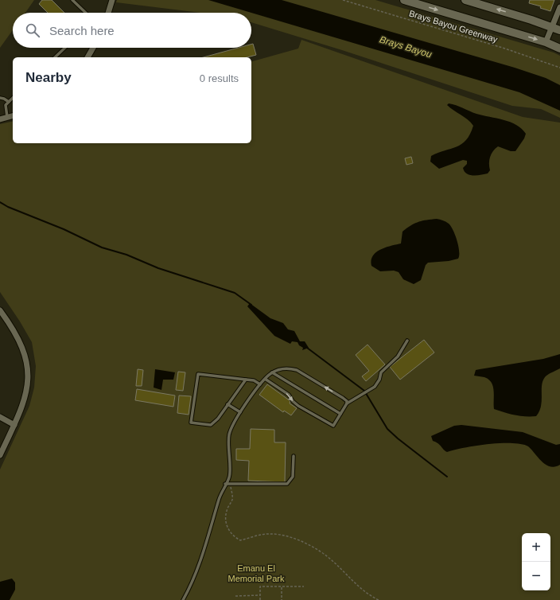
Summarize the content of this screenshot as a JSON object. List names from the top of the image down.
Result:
{
  "streets": {
    "path": ["Brays Bayou Greenway"]
  },
  "water": ["Brays Bayou"],
  "parks": ["Emanu El Memorial Park"],
  "page": {
    "search": "Search here",
    "heading": ["Nearby", "0 results"],
    "map_buttons": ["+", "−"]
  }
}
